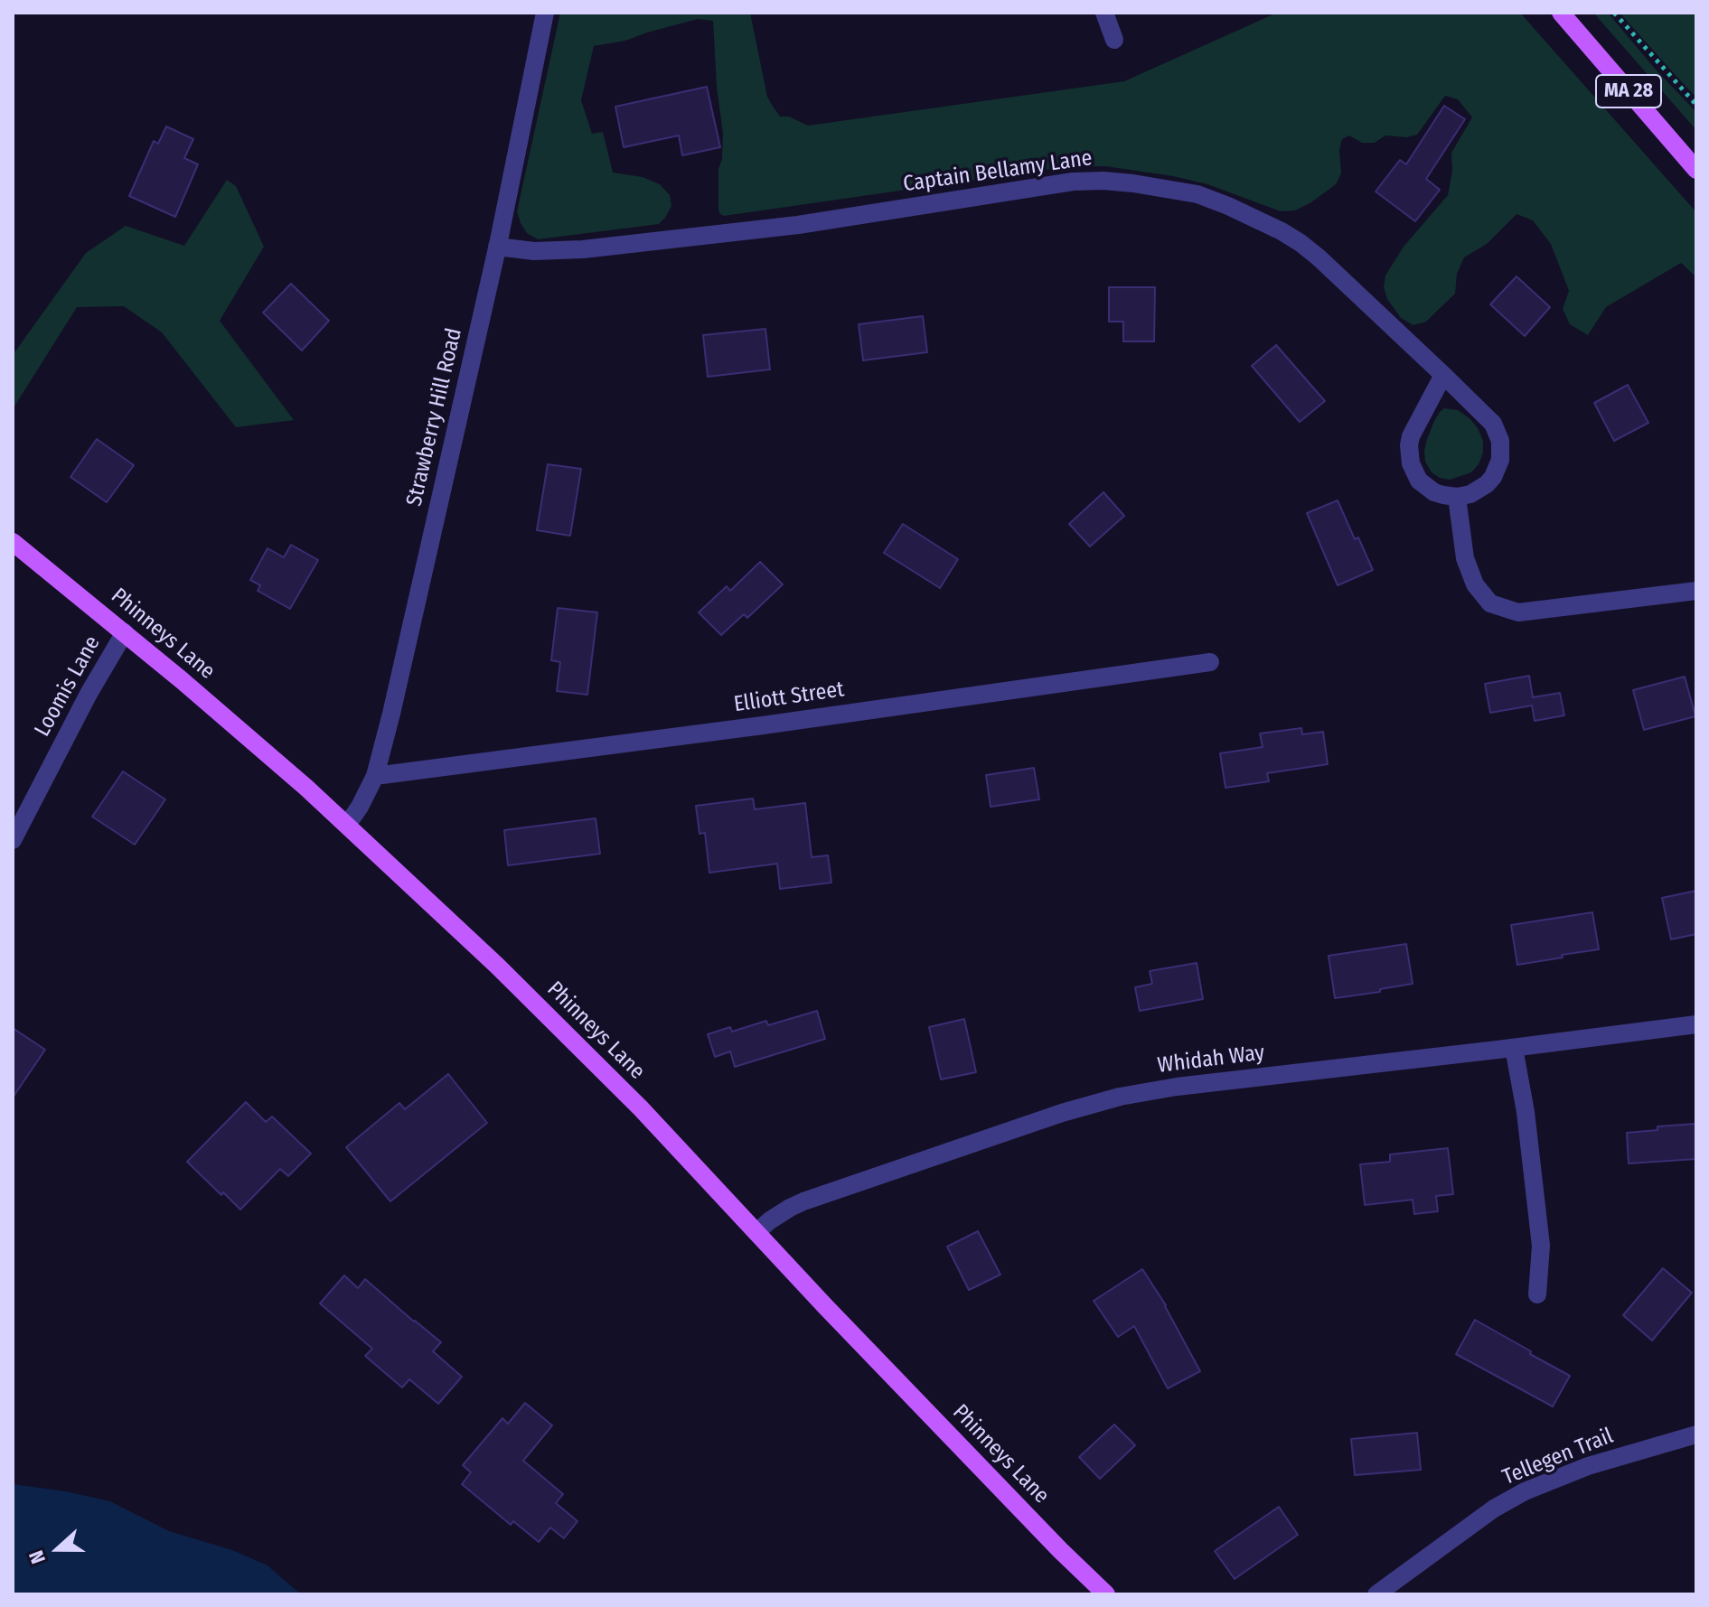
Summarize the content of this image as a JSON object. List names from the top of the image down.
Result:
{
  "streets": {
    "main road": ["MA 28", "Phinneys Lane"],
    "street": [
      "Captain Bellamy Lane",
      "Strawberry Hill Road",
      "Loomis Lane",
      "Elliott Street",
      "Whidah Way",
      "Tellegen Trail"
    ]
  },
  "crossings": [
    ["Captain Bellamy Lane", "Strawberry Hill Road"],
    ["Strawberry Hill Road", "Phinneys Lane"],
    ["Strawberry Hill Road", "Elliott Street"],
    ["Phinneys Lane", "Loomis Lane"],
    ["Phinneys Lane", "Whidah Way"]
  ],
  "north": "left"
}
